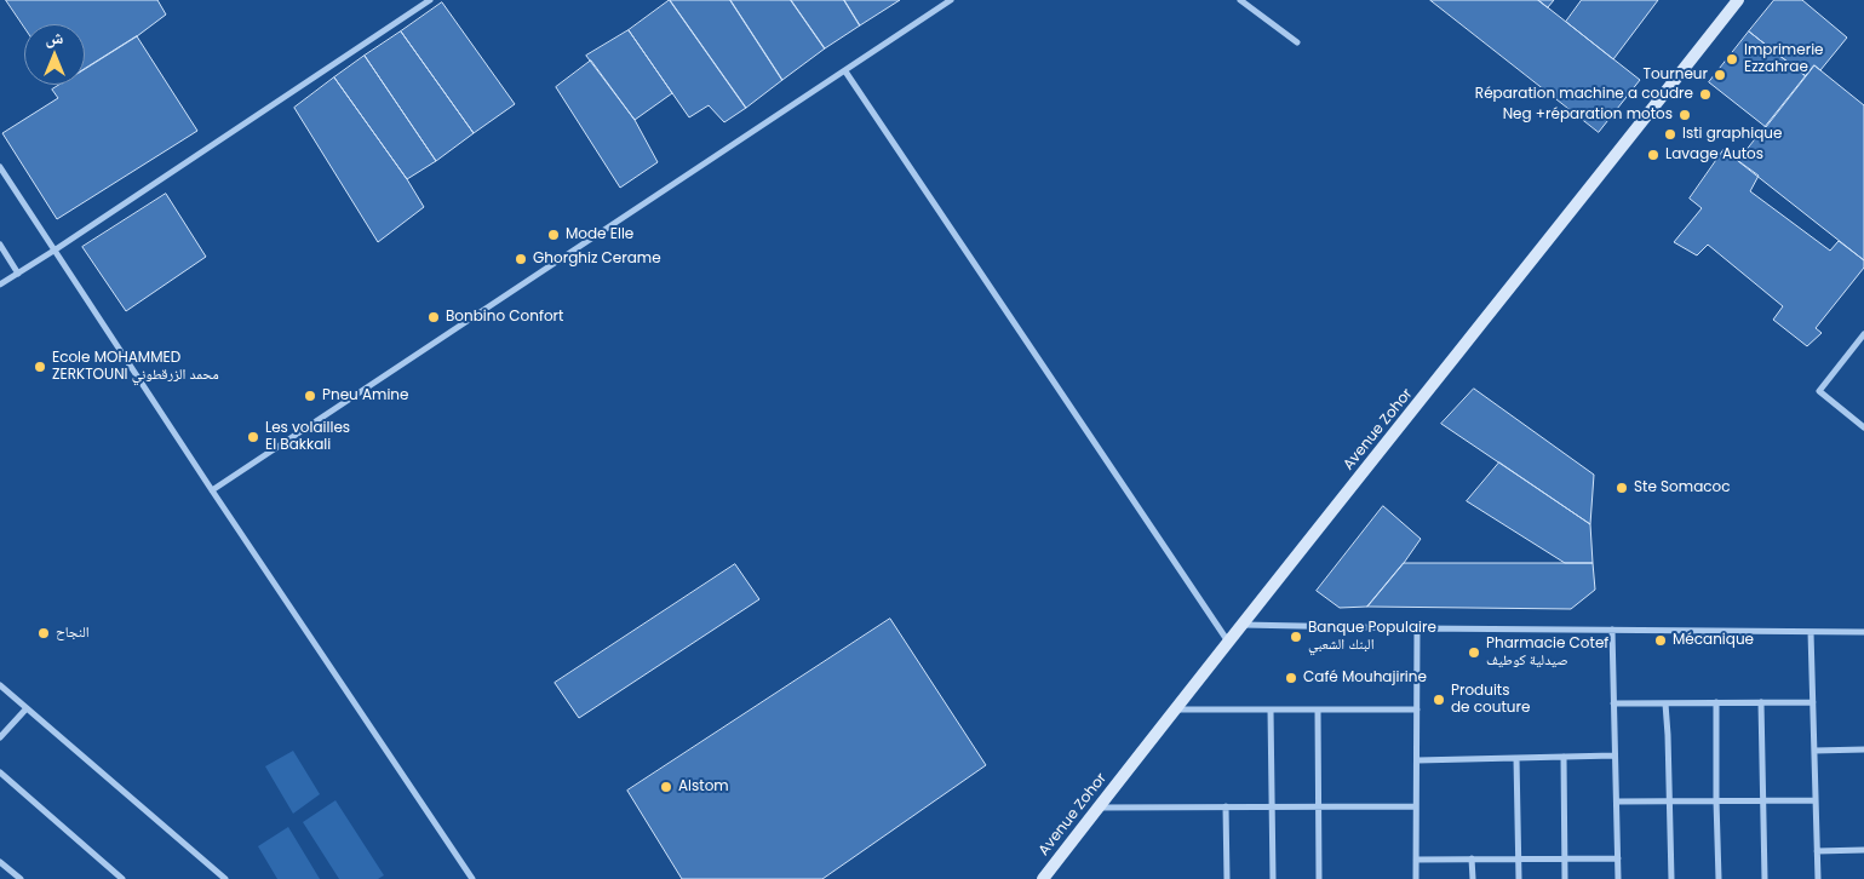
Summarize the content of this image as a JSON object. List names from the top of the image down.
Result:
{
  "streets": {
    "main road": ["Avenue Zohor"]
  },
  "places": [
    "Imprimerie Ezzahrae",
    "Tourneur",
    "Réparation machine a coudre",
    "Neg +réparation motos",
    "Isti graphique",
    "Lavage Autos",
    "Mode Elle",
    "Ghorghiz Cerame",
    "Bonbino Confort",
    "Ecole MOHAMMED ZERKTOUNI محمد الزرقطوني",
    "Pneu Amine",
    "Les volailles El Bakkali",
    "Ste Somacoc",
    "النجاح",
    "Banque Populaire البنك الشعبي",
    "Mécanique",
    "Pharmacie Cotef صيدلية كوطيف",
    "Café Mouhajirine",
    "Produits de couture",
    "Alstom"
  ],
  "north": "top"
}
